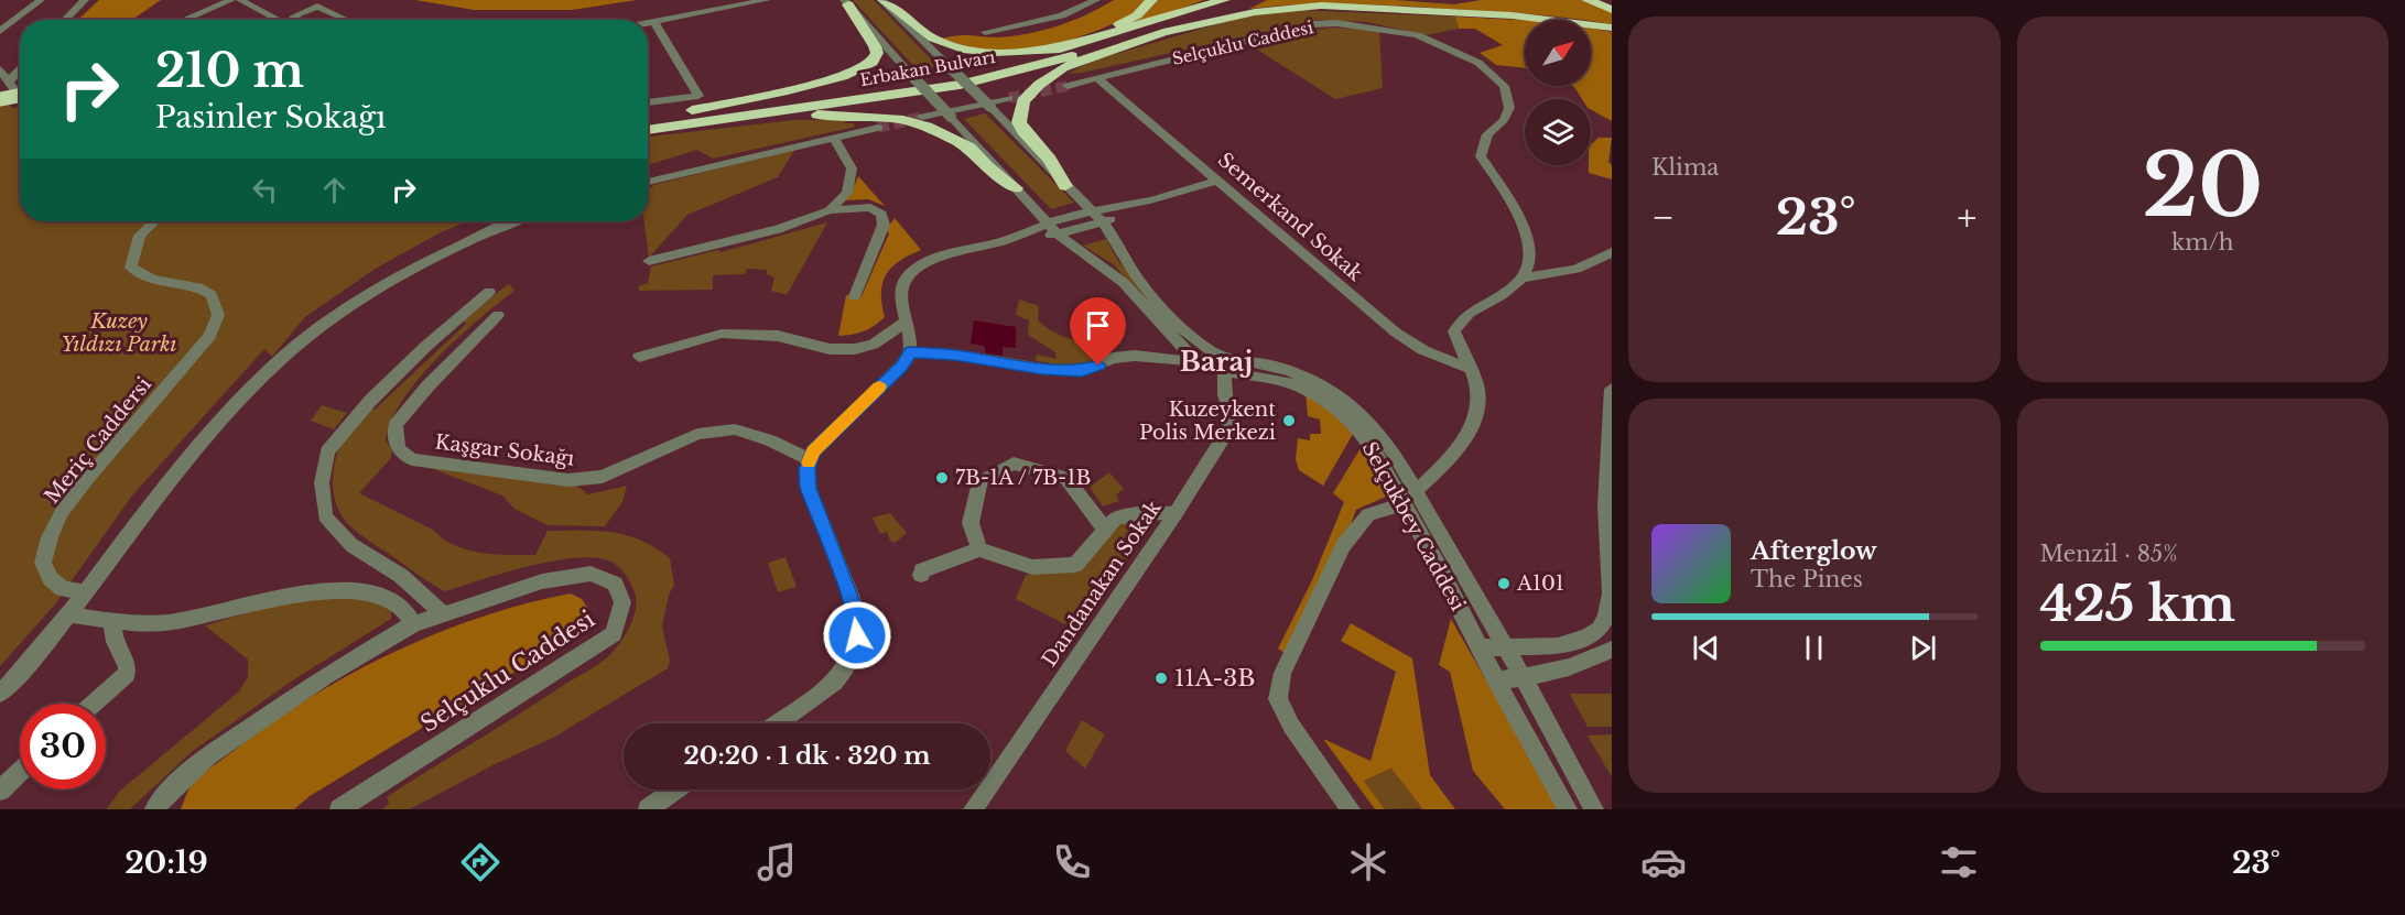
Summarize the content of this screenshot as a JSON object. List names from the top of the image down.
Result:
{
  "streets": {
    "highway": ["Erbakan Bulvarı"],
    "street": [
      "Selçuklu Caddesi",
      "Semerkand Sokak",
      "Meriç Caddersi",
      "Kaşgar Sokağı",
      "Selçukbey Caddesi",
      "Dandanakan Sokak"
    ]
  },
  "crossings": [
    ["Selçuklu Caddesi", "Semerkand Sokak"],
    ["Selçukbey Caddesi", "Dandanakan Sokak"]
  ],
  "districts": ["Baraj"],
  "parks": ["Kuzey Yıldızı Parkı"],
  "places": [
    "Kuzeykent Polis Merkezi",
    "7B-1A / 7B-1B",
    "A101",
    "11A-3B"
  ],
  "north": "top right",
  "page": {
    "tile": [
      "Klima",
      ["20", "km/h"],
      ["Menzil · 85%", "425 km"]
    ],
    "turn": ["210 m", "Pasinler Sokağı"],
    "heat": ["−", "23°", "+"],
    "song": ["Afterglow", "The Pines"],
    "limit": "30",
    "trip": "20:20 · 1 dk · 320 m",
    "tabs": ["20:19", "23°"]
  }
}
